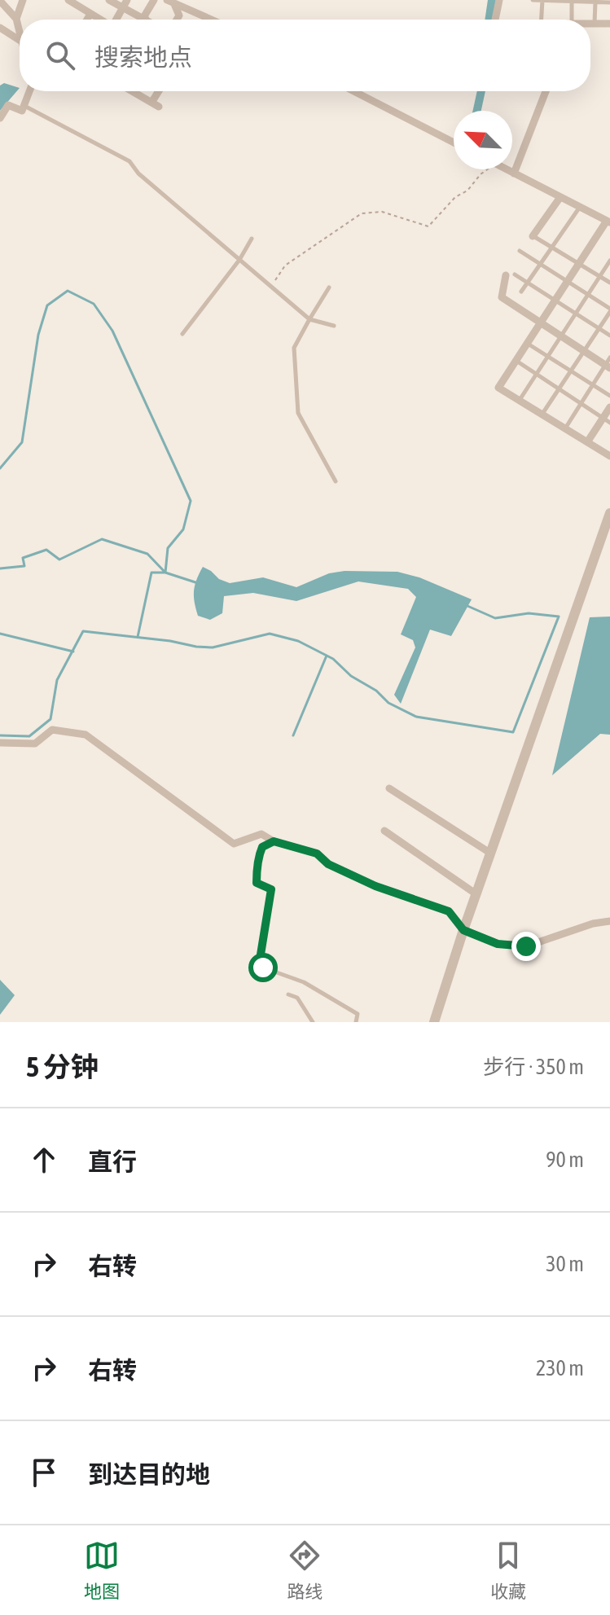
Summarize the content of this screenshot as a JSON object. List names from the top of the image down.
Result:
{
  "north": "top left",
  "page": {
    "search": "搜索地点",
    "heading": ["5 分钟", "步行 · 350 m"],
    "list": [
      ["直行", "90 m"],
      ["右转", "30 m"],
      ["右转", "230 m"],
      "到达目的地"
    ],
    "nav": ["地图", "路线", "收藏"]
  }
}
